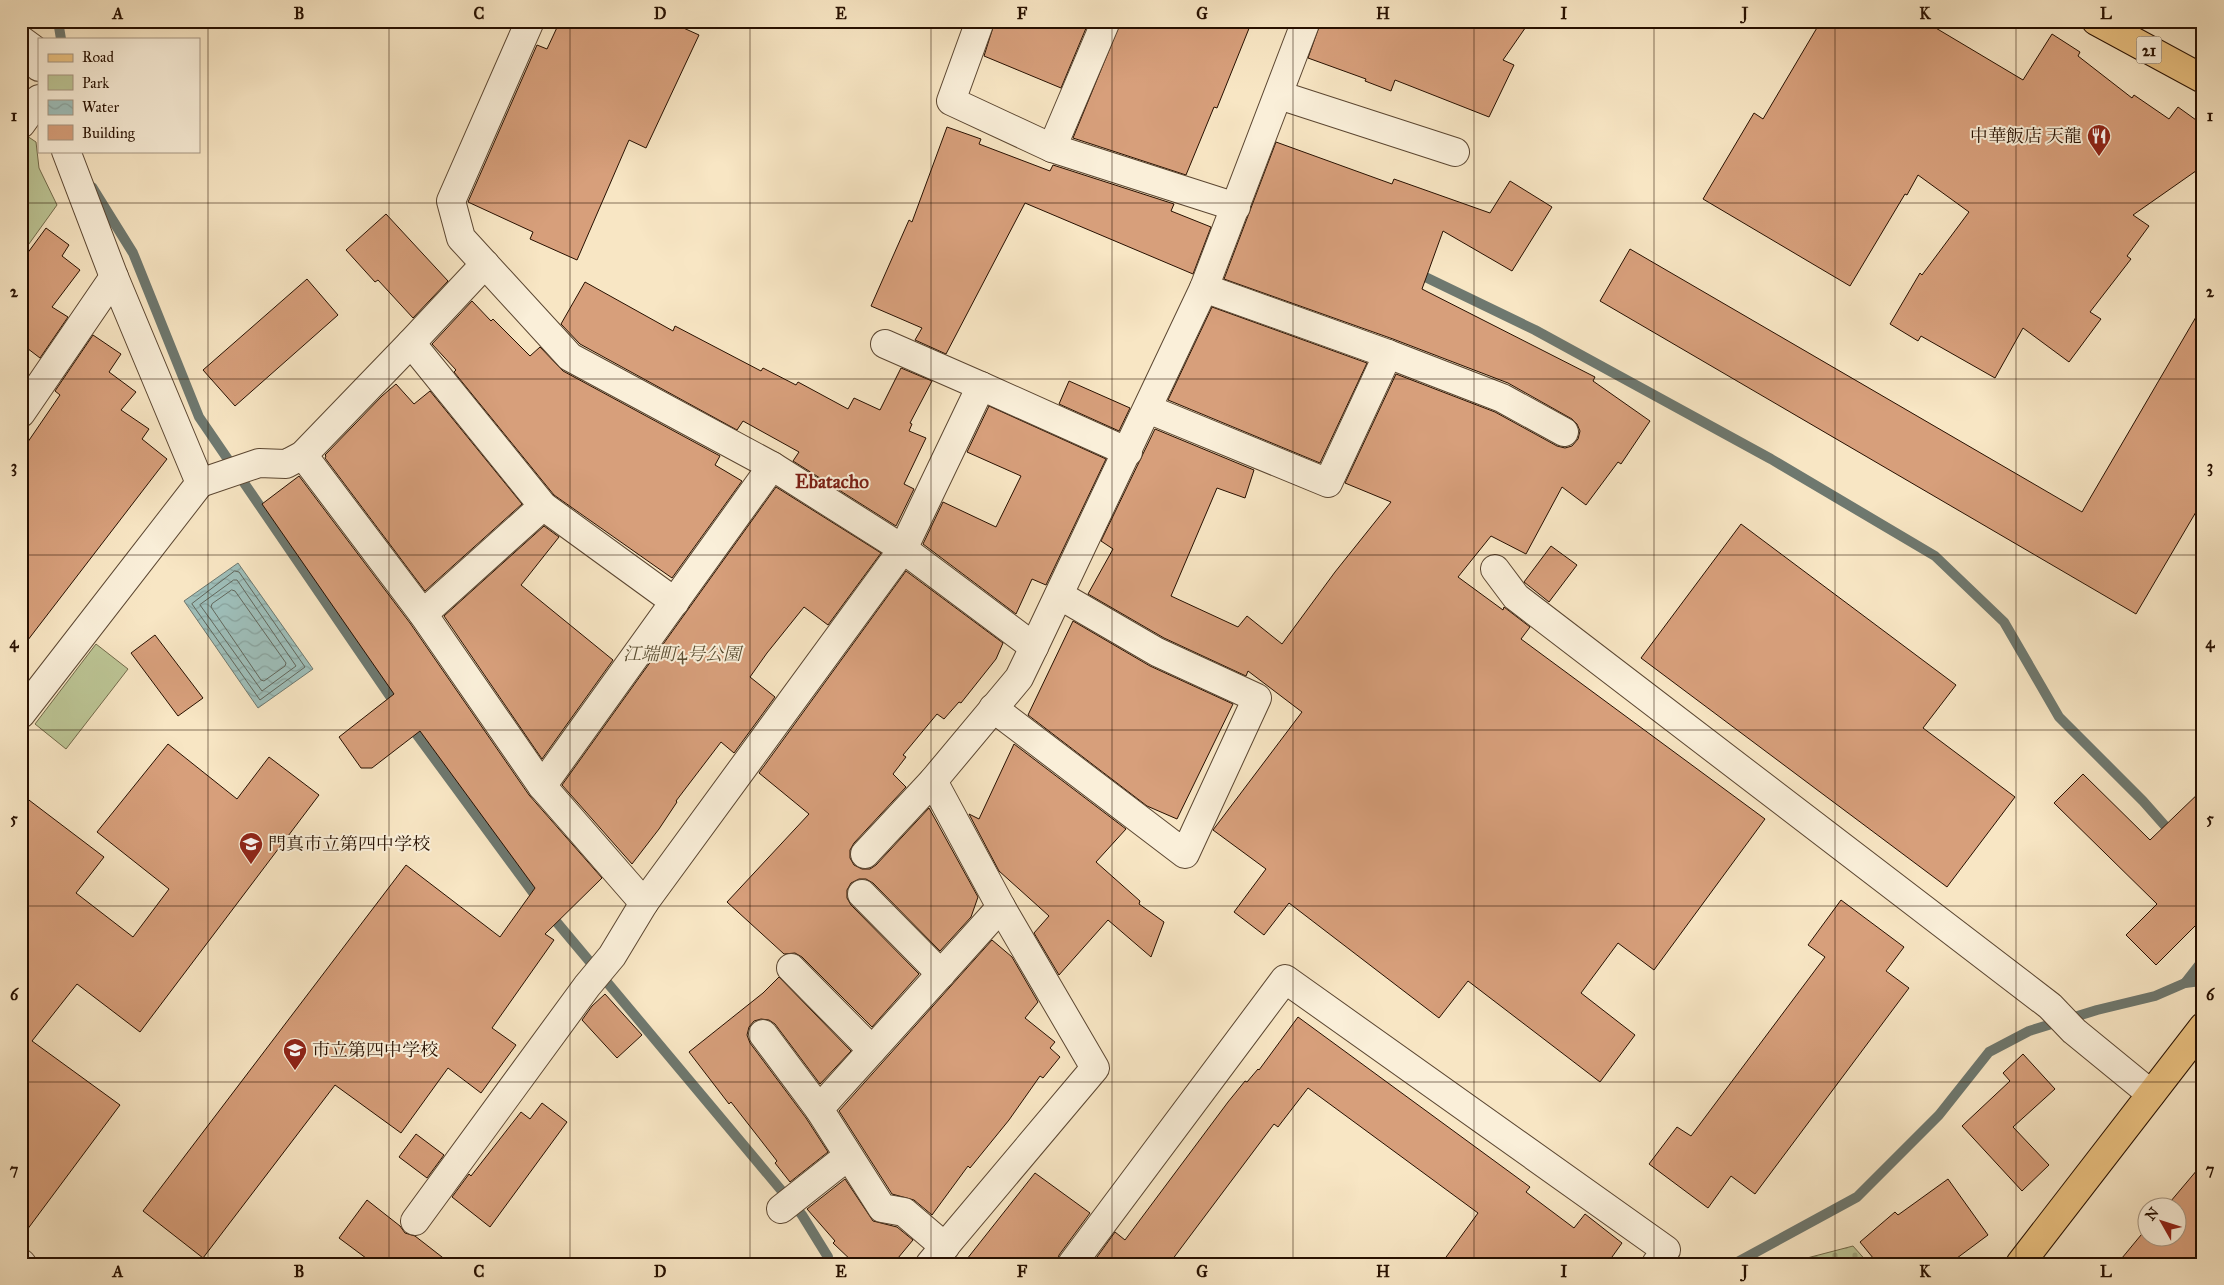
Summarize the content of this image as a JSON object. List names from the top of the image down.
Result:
{
  "streets": {
    "main road": ["21"]
  },
  "districts": ["Ebatacho"],
  "parks": ["江端町4号公園"],
  "places": {
    "restaurant": ["中華飯店 天龍"],
    "school or university": ["門真市立第四中学校", "市立第四中学校"]
  },
  "legend": [
    "Road",
    "Park",
    "Water",
    "Building"
  ],
  "north": "top left",
  "grid": {
    "columns": [
      "A",
      "B",
      "C",
      "D",
      "E",
      "F",
      "G",
      "H",
      "I",
      "J",
      "K",
      "L"
    ],
    "rows": [
      "1",
      "2",
      "3",
      "4",
      "5",
      "6",
      "7"
    ]
  }
}
